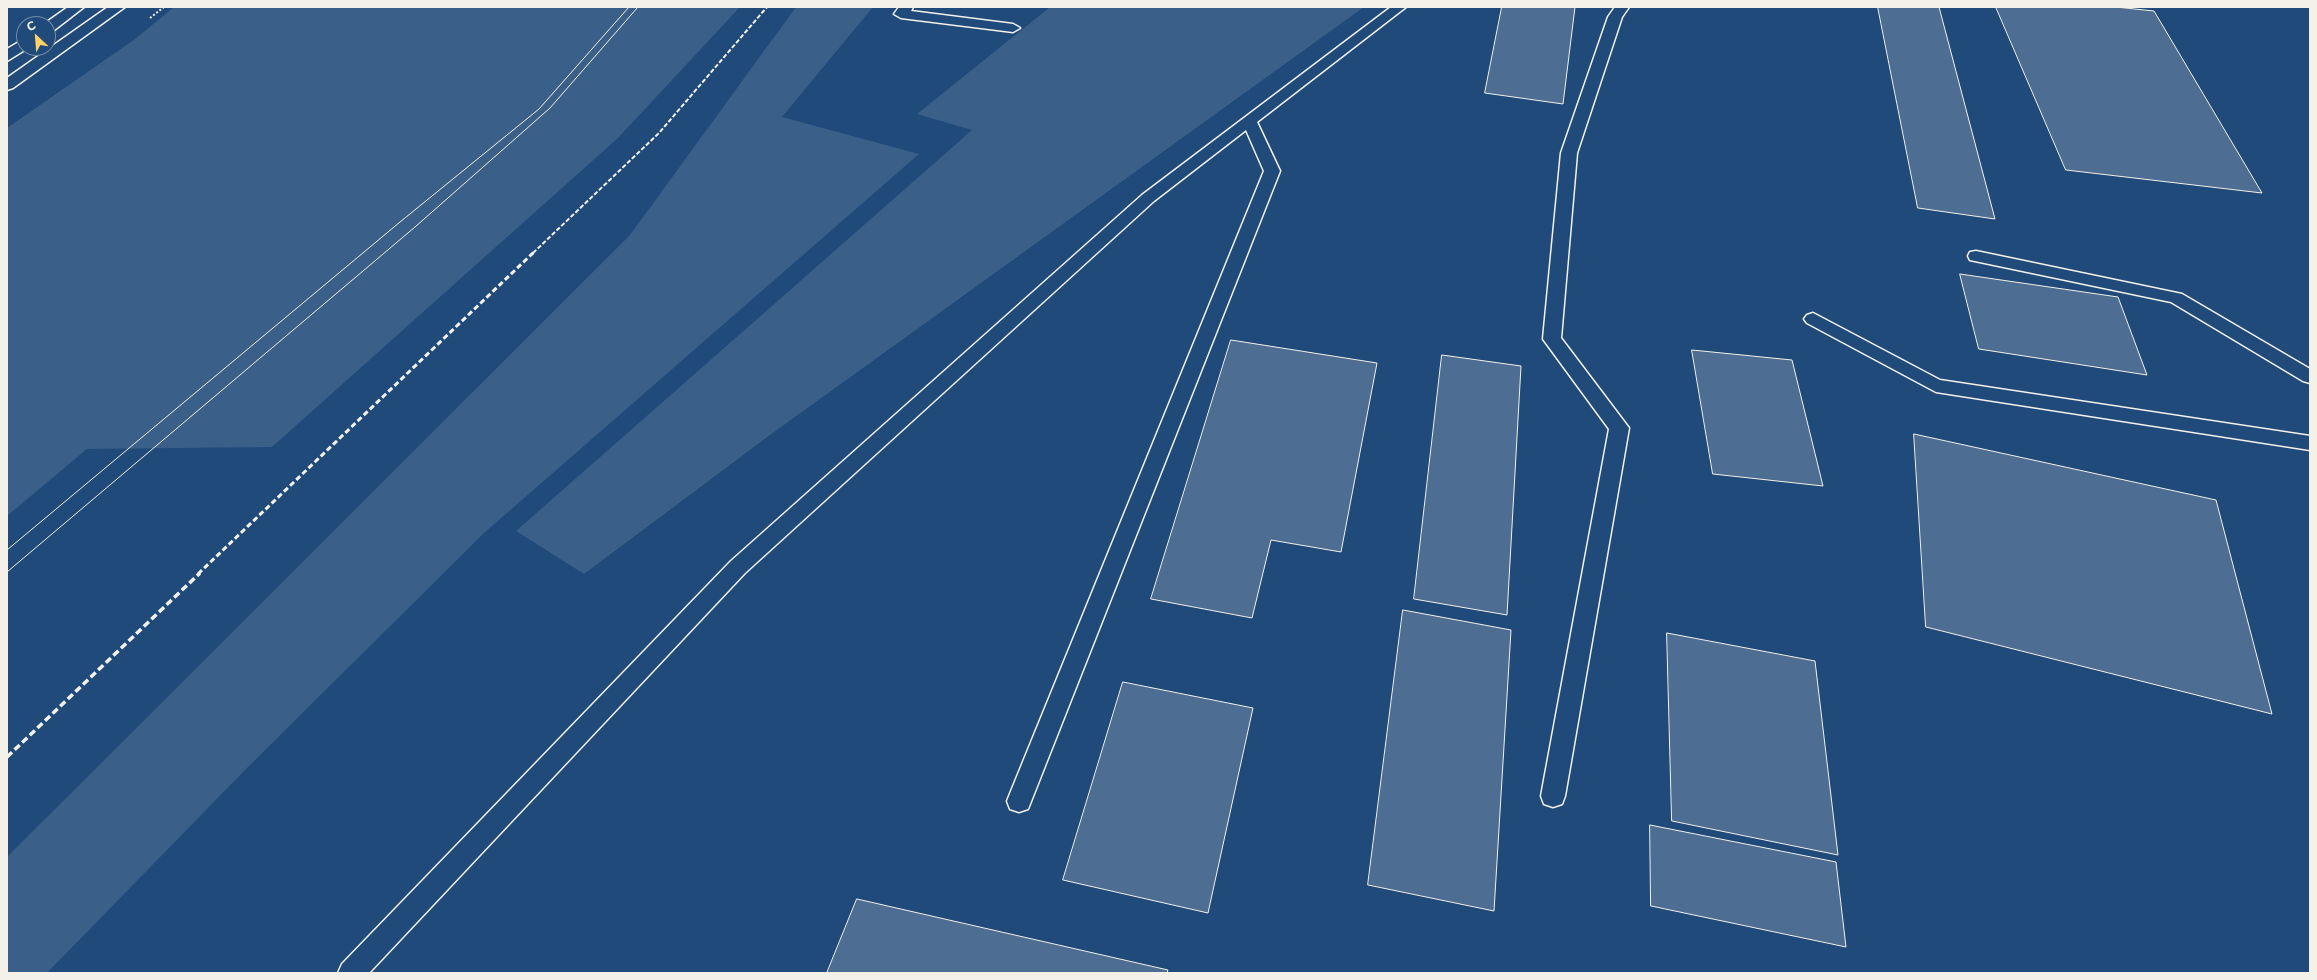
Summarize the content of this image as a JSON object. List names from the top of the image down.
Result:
{
  "north": "top left"
}
